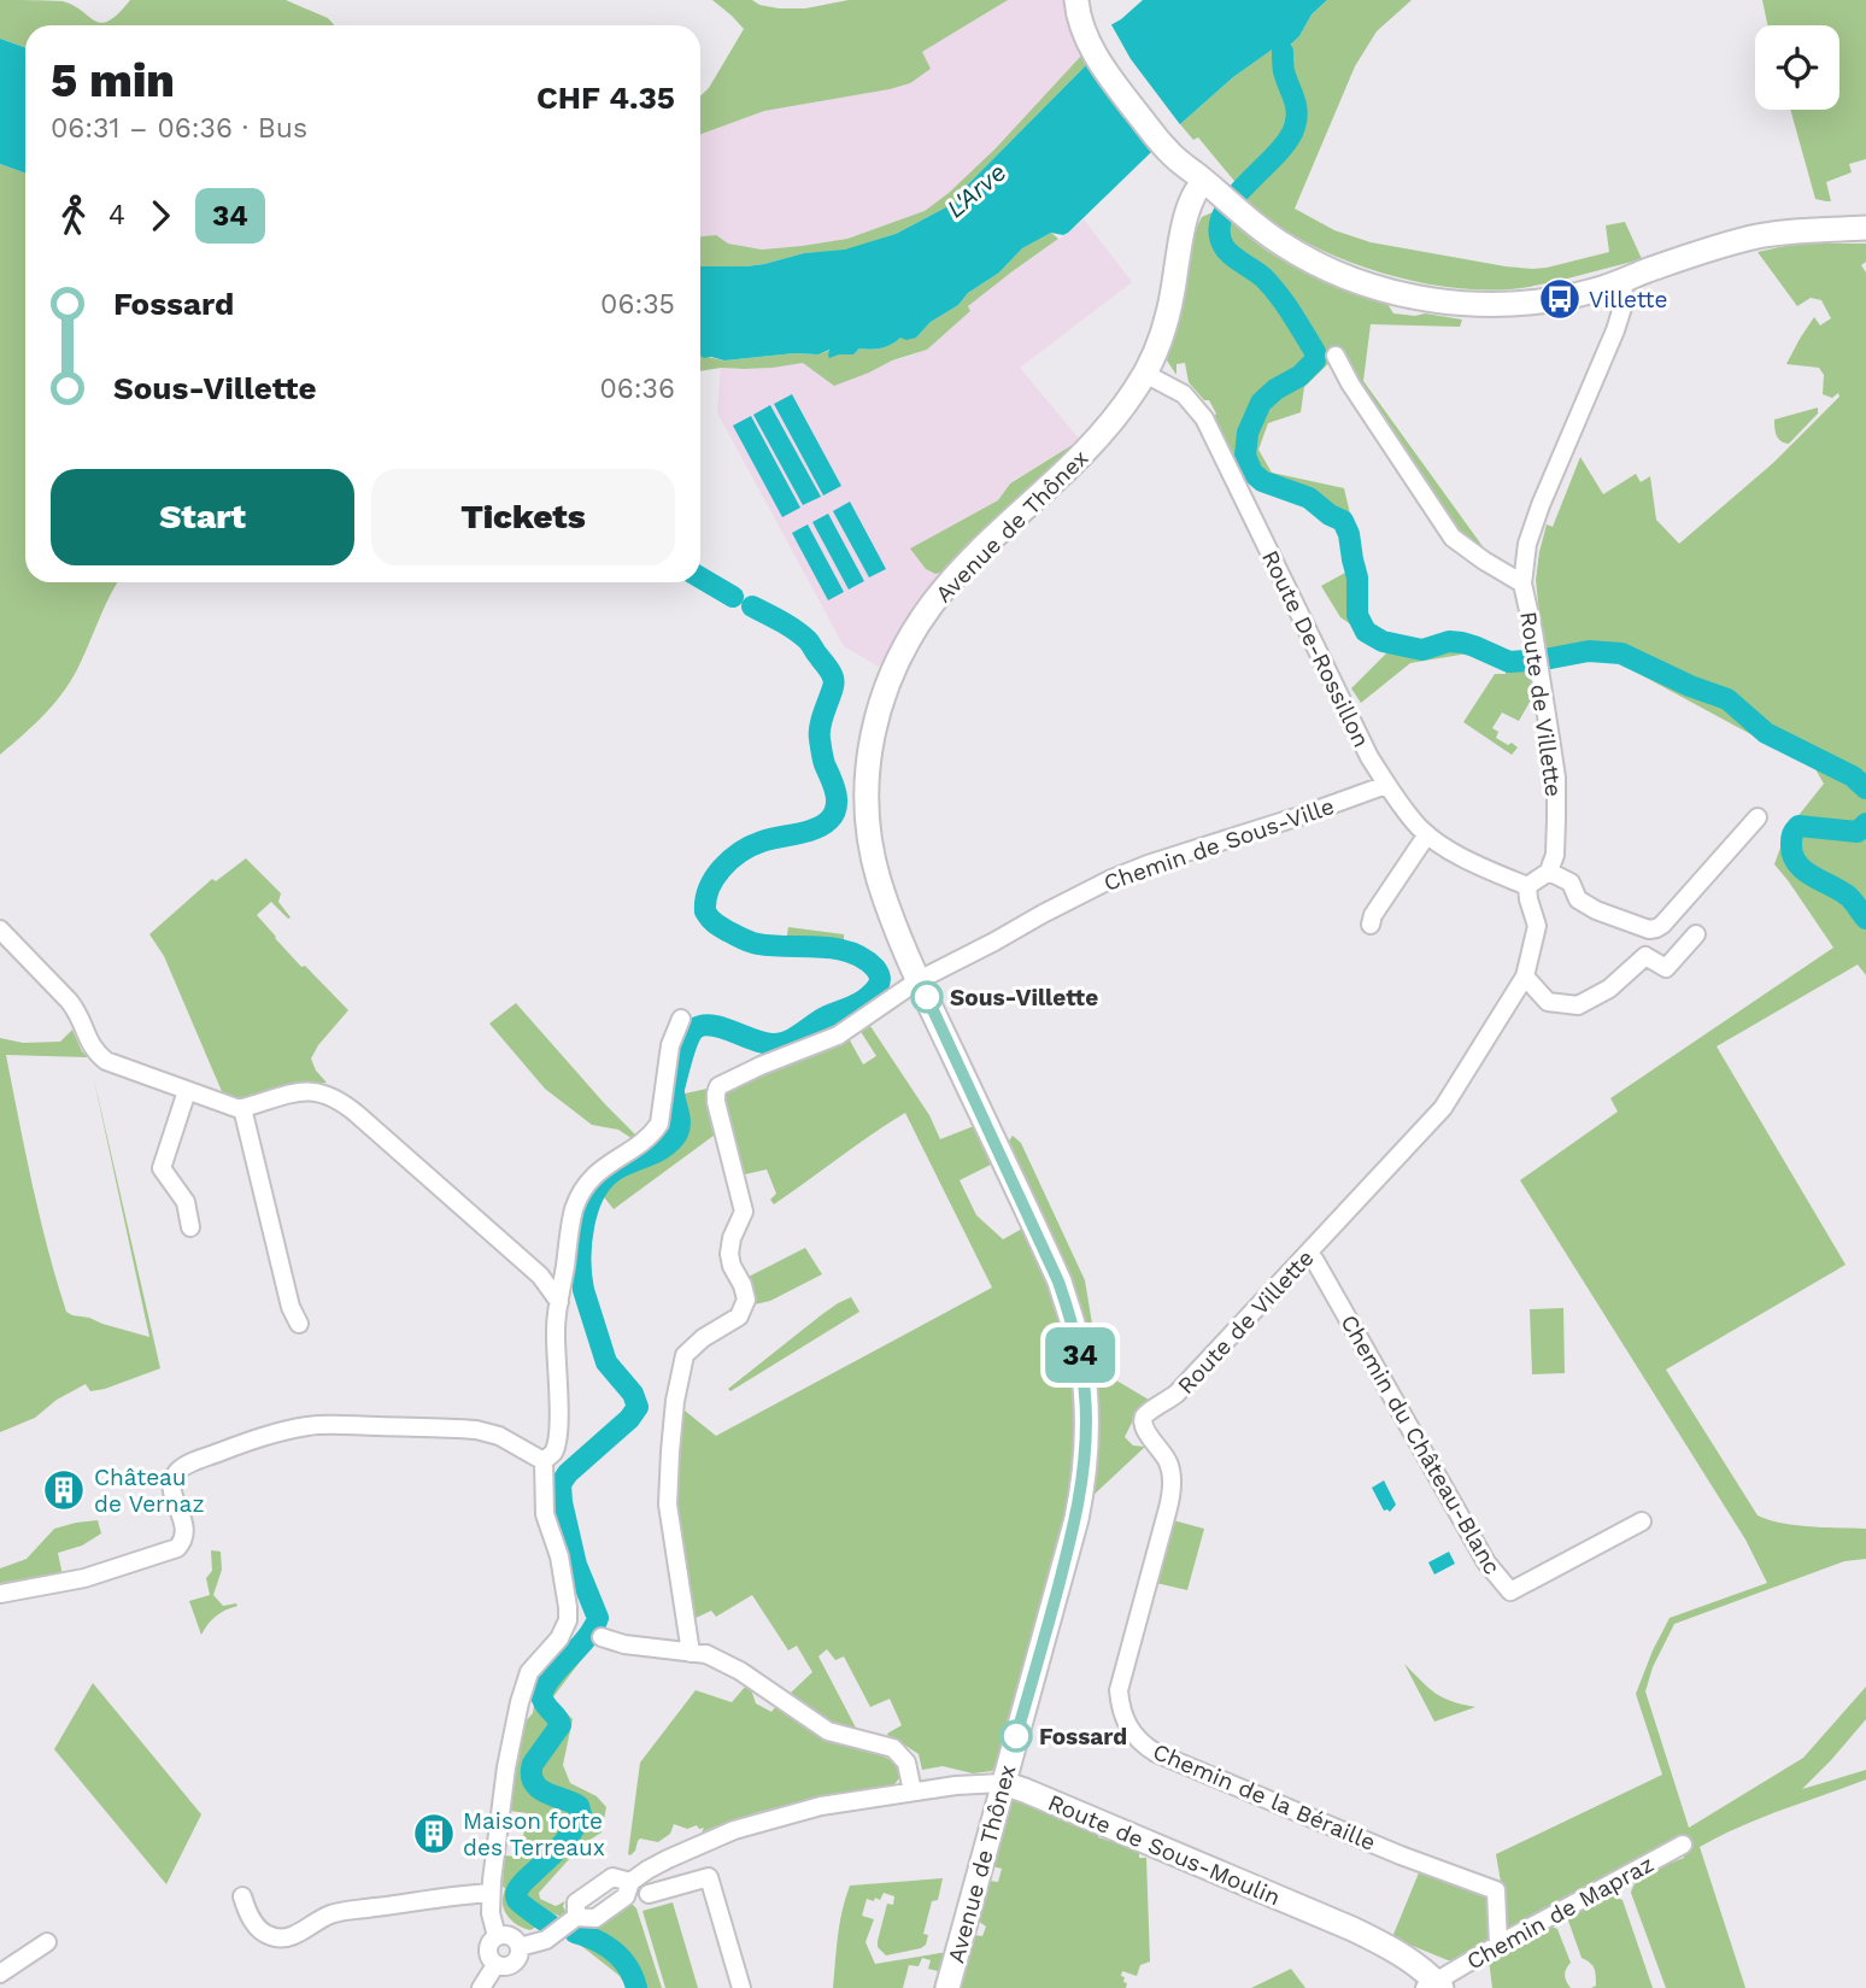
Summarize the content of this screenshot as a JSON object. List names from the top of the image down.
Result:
{
  "streets": {
    "main road": ["Avenue de Thônex", "Route de Sous-Moulin"],
    "street": [
      "Route De-Rossillon",
      "Route de Villette",
      "Chemin de Sous-Ville",
      "Chemin du Château-Blanc",
      "Chemin de la Béraille",
      "Chemin de Mapraz"
    ]
  },
  "crossings": [
    ["Avenue de Thônex", "Route De-Rossillon"],
    ["Avenue de Thônex", "Chemin de Sous-Ville"],
    ["Avenue de Thônex", "Route de Sous-Moulin"],
    ["Route De-Rossillon", "Route de Villette"],
    ["Route De-Rossillon", "Chemin de Sous-Ville"],
    ["Route de Villette", "Chemin du Château-Blanc"],
    ["Route de Villette", "Chemin de la Béraille"],
    ["Chemin de la Béraille", "Chemin de Mapraz"],
    ["Route de Sous-Moulin", "Chemin de Mapraz"]
  ],
  "water": ["L'Arve"],
  "places": {
    "bus stop": ["Villette"],
    "other": ["Sous-Villette", "Fossard"],
    "building": ["Château de Vernaz", "Maison forte des Terreaux"]
  },
  "lines": ["bus line 34"],
  "page": {
    "on_map": "34",
    "heading": ["5 min", "06:31 – 06:36 · Bus", "CHF 4.35"],
    "legs": ["4", "34"],
    "list": [
      {
        "name": "Fossard",
        "value": "06:35"
      },
      {
        "name": "Sous-Villette",
        "value": "06:36"
      }
    ],
    "buttons": ["Start", "Tickets"]
  }
}
